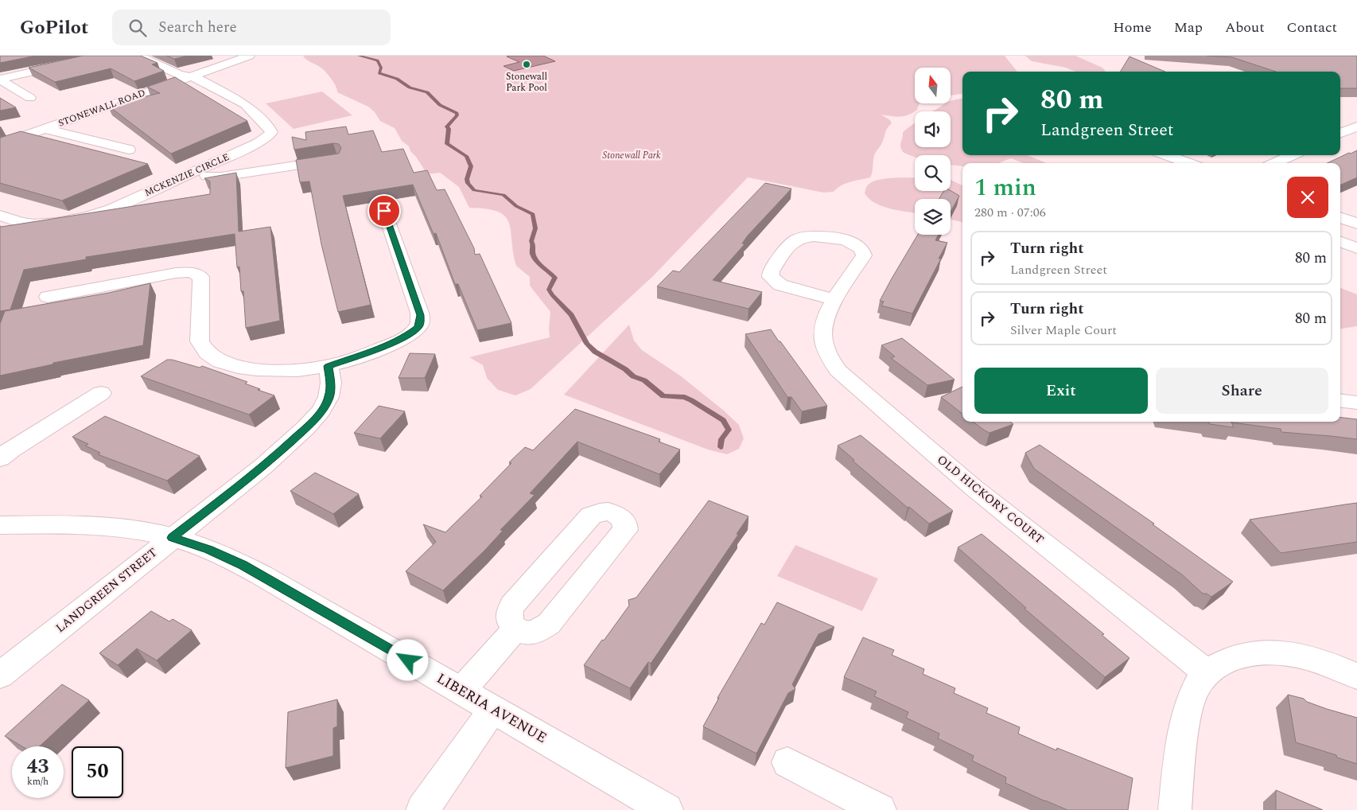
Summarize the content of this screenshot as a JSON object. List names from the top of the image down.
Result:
{
  "streets": {
    "street": [
      "STONEWALL ROAD",
      "MCKENZIE CIRCLE",
      "OLD HICKORY COURT",
      "LANDGREEN STREET",
      "LIBERIA AVENUE"
    ]
  },
  "crossings": [
    ["STONEWALL ROAD", "MCKENZIE CIRCLE"],
    ["LANDGREEN STREET", "LIBERIA AVENUE"]
  ],
  "parks": ["Stonewall Park"],
  "places": ["Stonewall Park Pool"],
  "north": "top",
  "page": {
    "header": "GoPilot",
    "search": "Search here",
    "nav": [
      "Home",
      "Map",
      "About",
      "Contact"
    ],
    "turn": ["80 m", "Landgreen Street"],
    "heading": ["1 min", "280 m · 07:06"],
    "list": [
      {
        "name": "Turn right",
        "note": "Landgreen Street",
        "value": "80 m"
      },
      {
        "name": "Turn right",
        "note": "Silver Maple Court",
        "value": "80 m"
      }
    ],
    "buttons": ["Exit", "Share"],
    "speed": "43 km/h",
    "limit": "50"
  }
}
